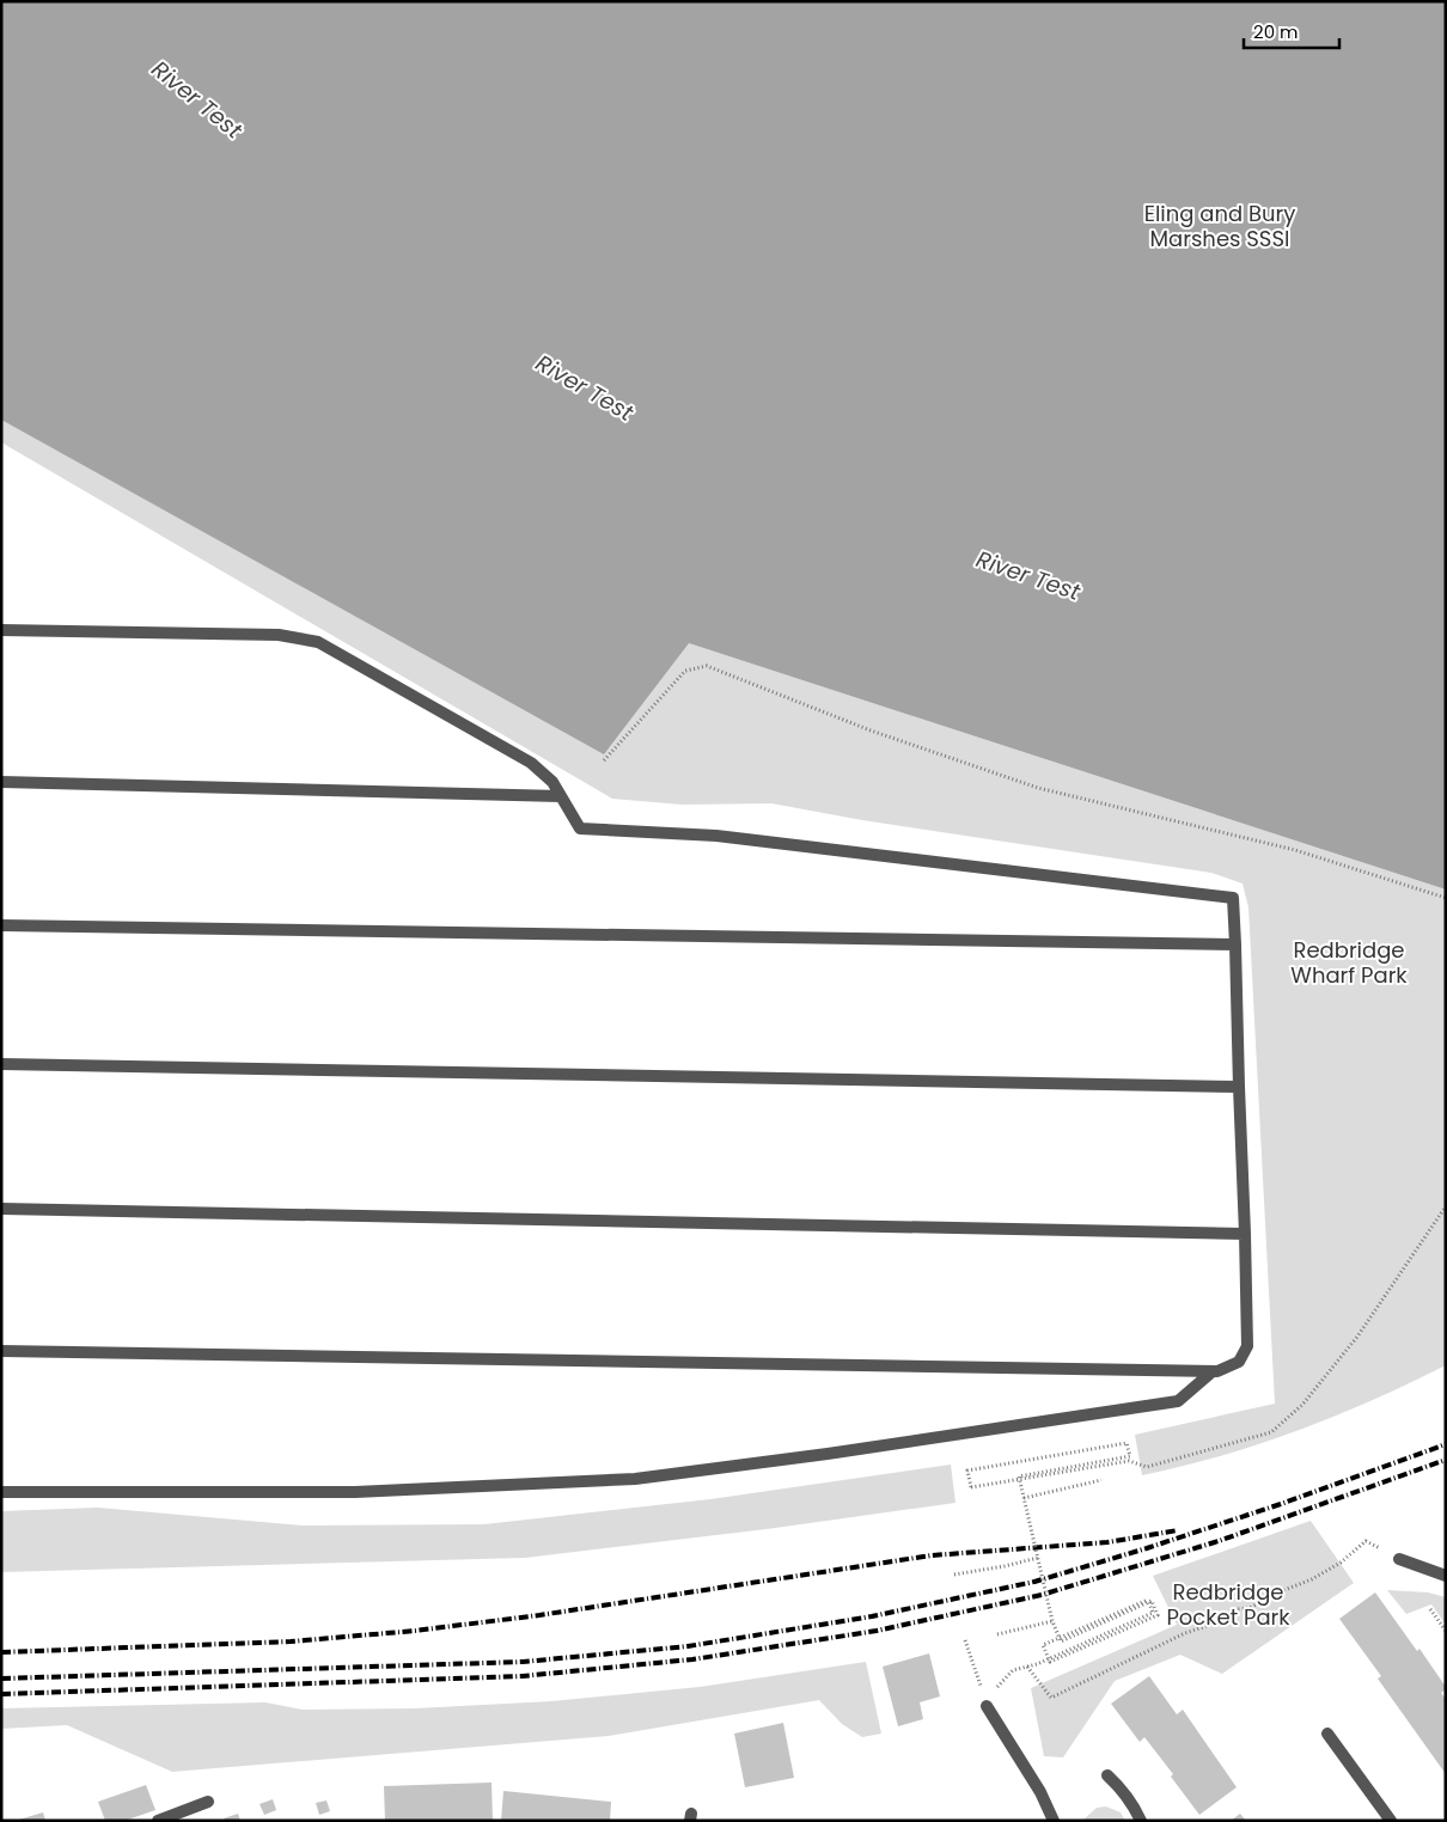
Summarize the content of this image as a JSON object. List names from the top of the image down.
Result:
{
  "water": ["River Test"],
  "parks": ["Eling and Bury Marshes SSSI", "Redbridge Wharf Park", "Redbridge Pocket Park"],
  "scale_bar": "20 m"
}
